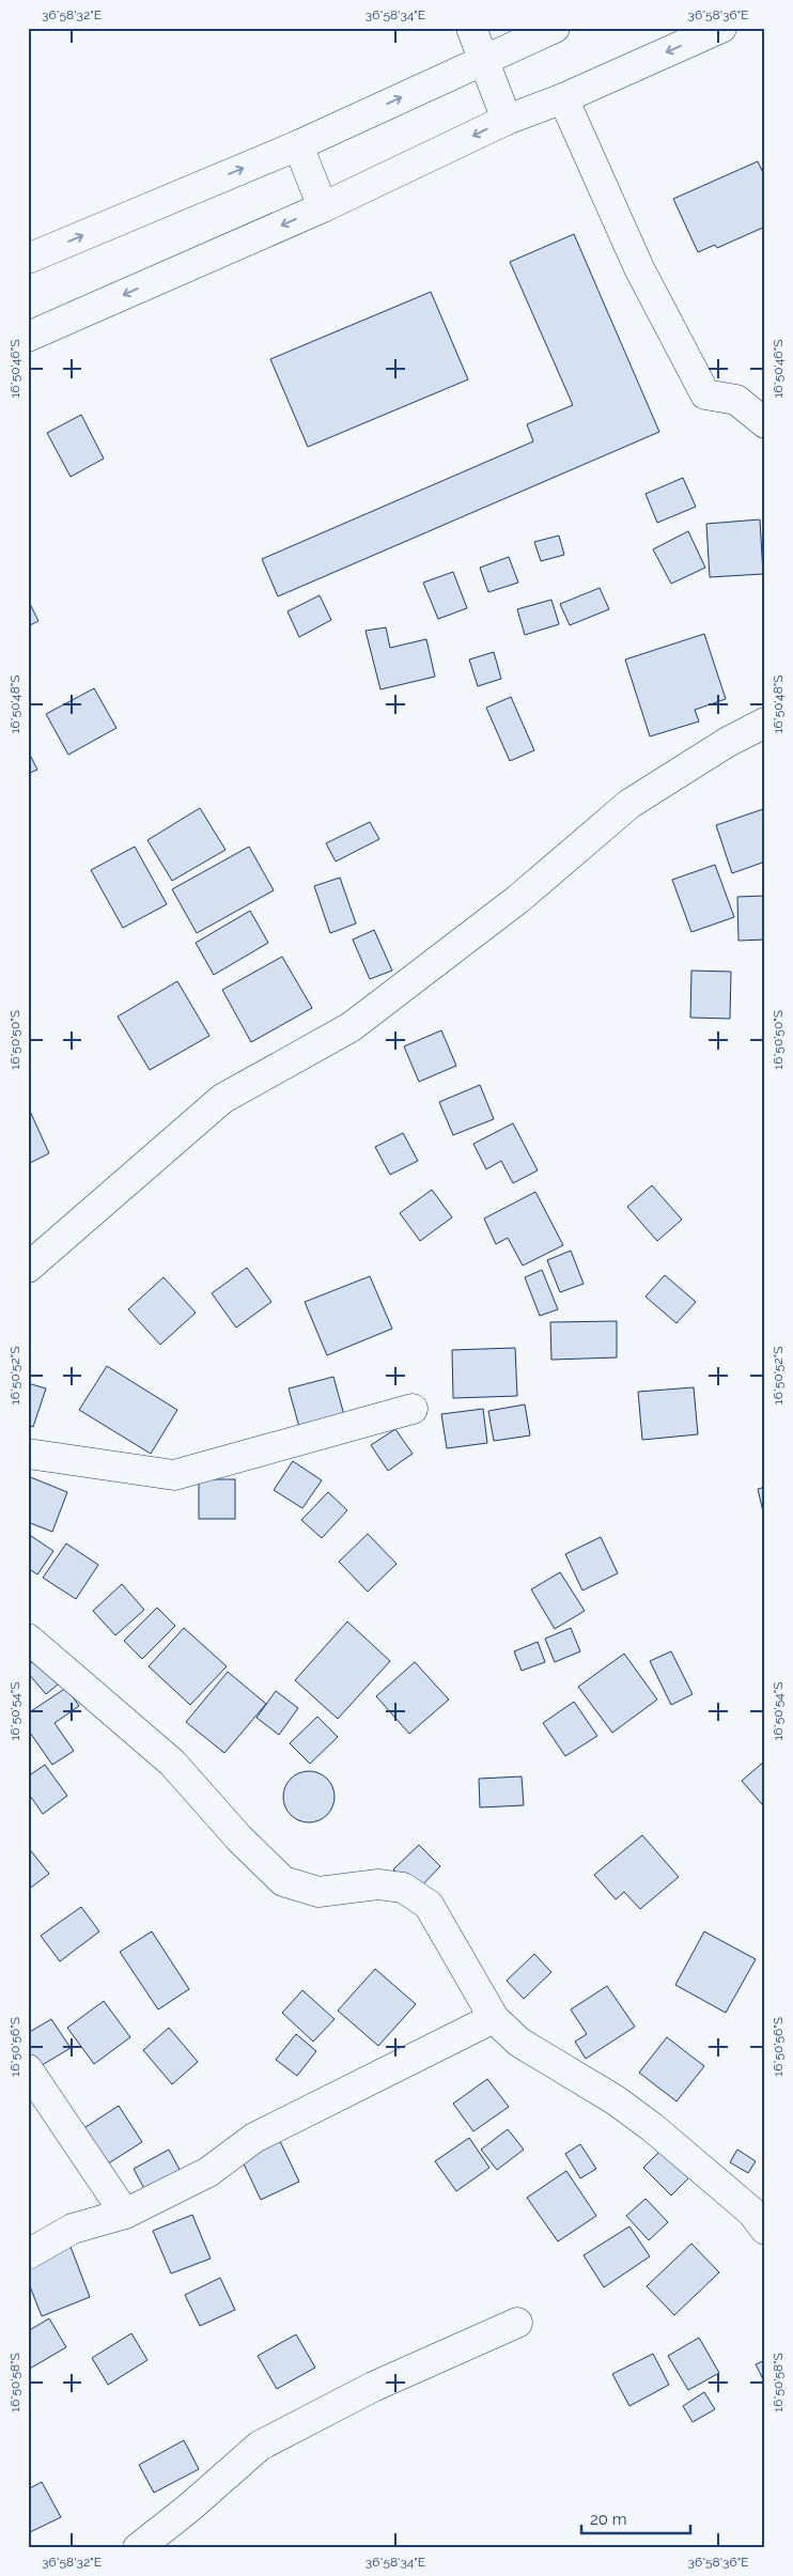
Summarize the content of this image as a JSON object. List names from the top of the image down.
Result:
{
  "scale_bar": "20 m",
  "coordinates": [
    "36°58'32\"E",
    "36°58'34\"E",
    "36°58'36\"E",
    "16°50'46\"S",
    "16°50'48\"S",
    "16°50'50\"S",
    "16°50'52\"S",
    "16°50'54\"S",
    "16°50'56\"S",
    "16°50'58\"S"
  ]
}
